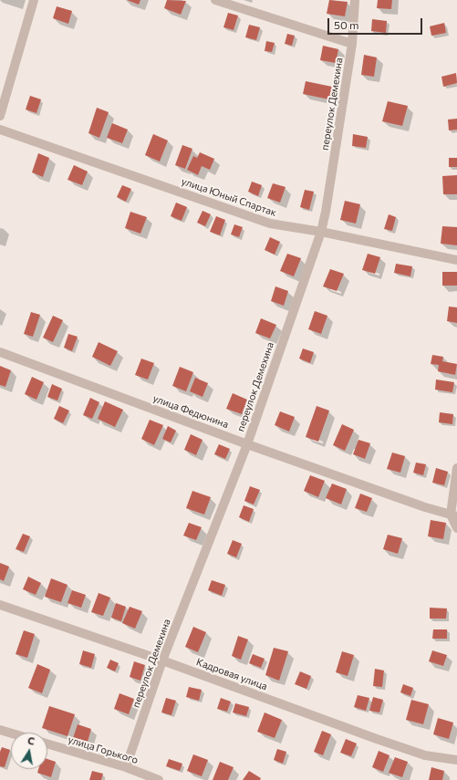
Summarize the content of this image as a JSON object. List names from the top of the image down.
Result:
{
  "streets": {
    "street": [
      "переулок Демехина",
      "улица Юный Спартак",
      "улица Федюнина",
      "Кадровая улица",
      "улица Горького"
    ]
  },
  "crossings": [
    ["переулок Демехина", "улица Юный Спартак"],
    ["переулок Демехина", "улица Федюнина"],
    ["переулок Демехина", "Кадровая улица"],
    ["переулок Демехина", "улица Горького"]
  ],
  "scale_bar": "50 m",
  "north": "top"
}
